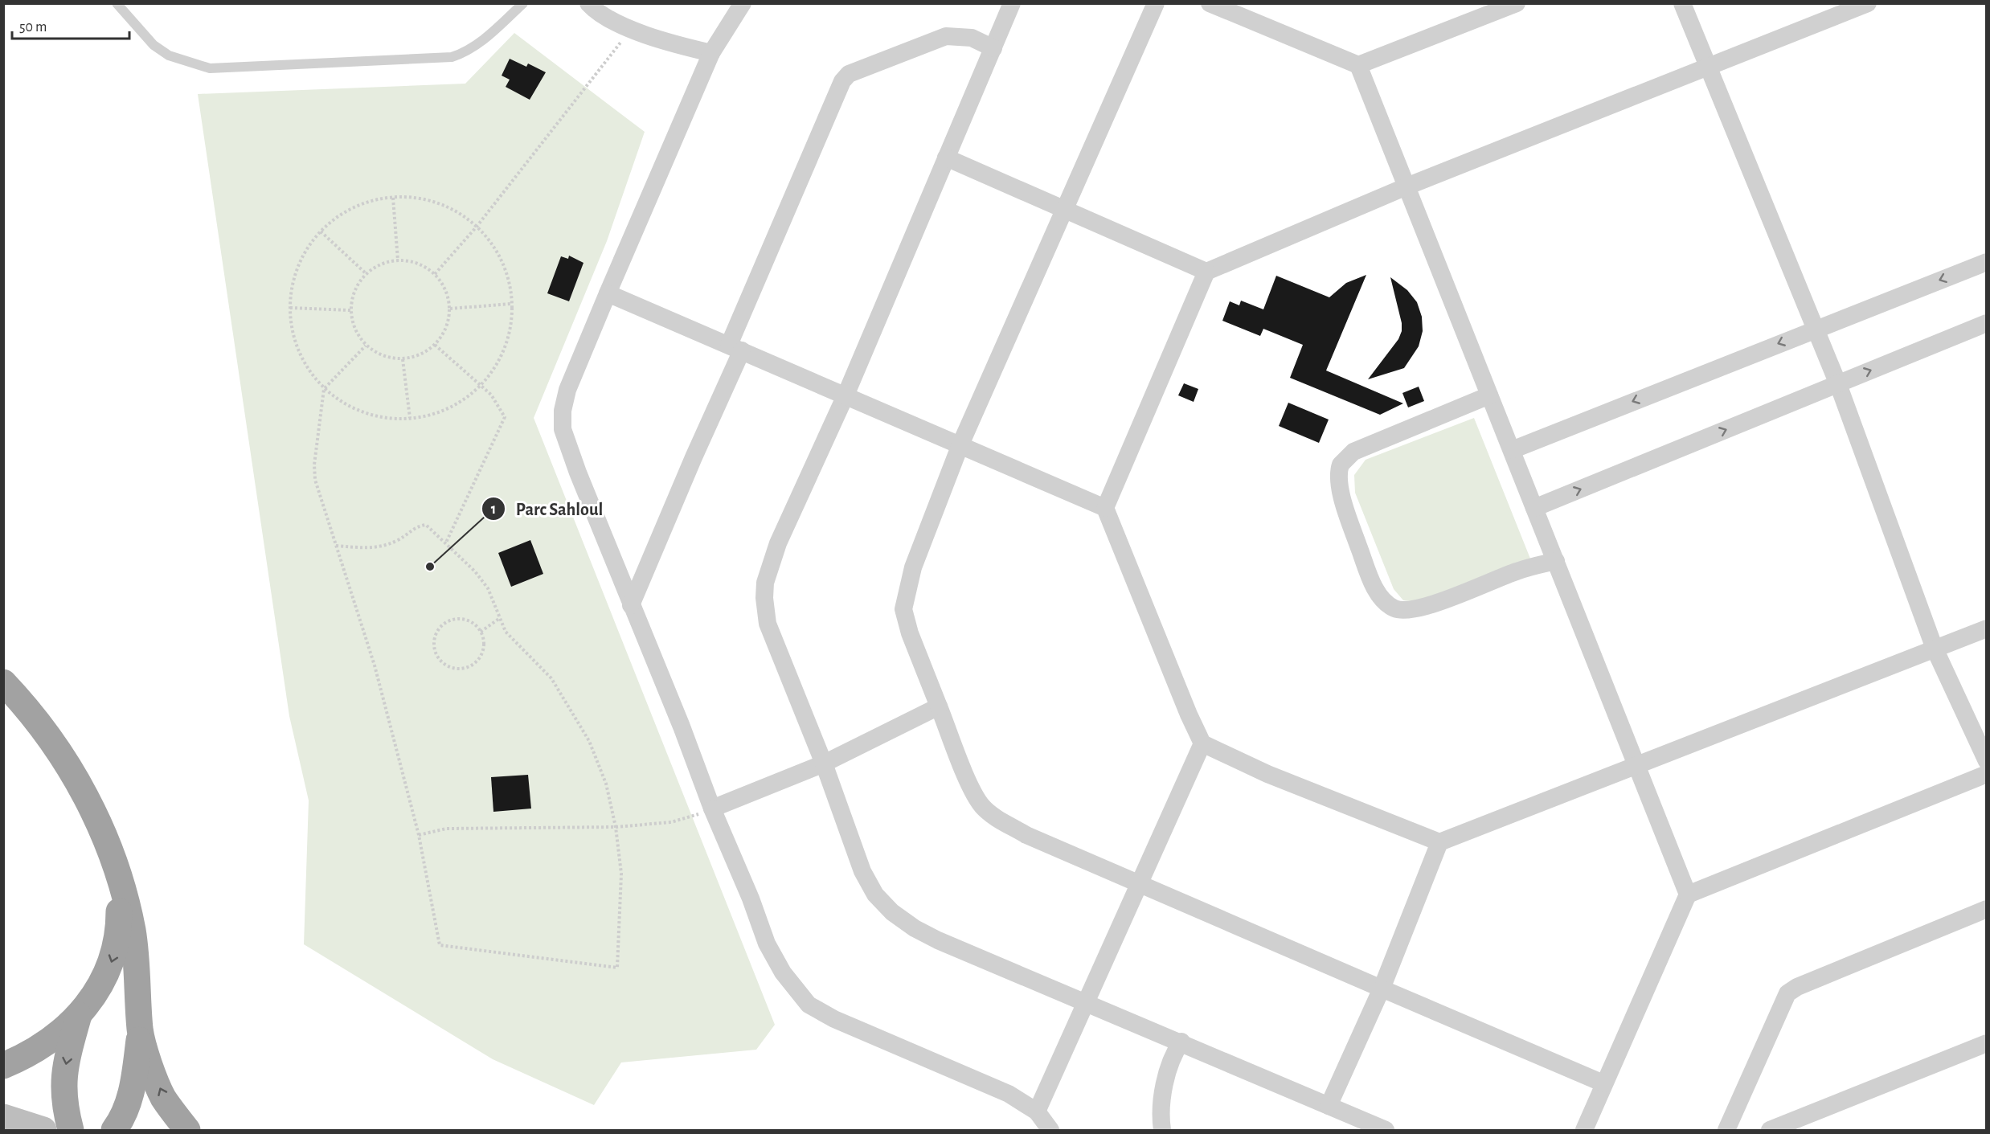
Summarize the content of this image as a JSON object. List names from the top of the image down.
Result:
{
  "places": ["Parc Sahloul"],
  "scale_bar": "50 m"
}
